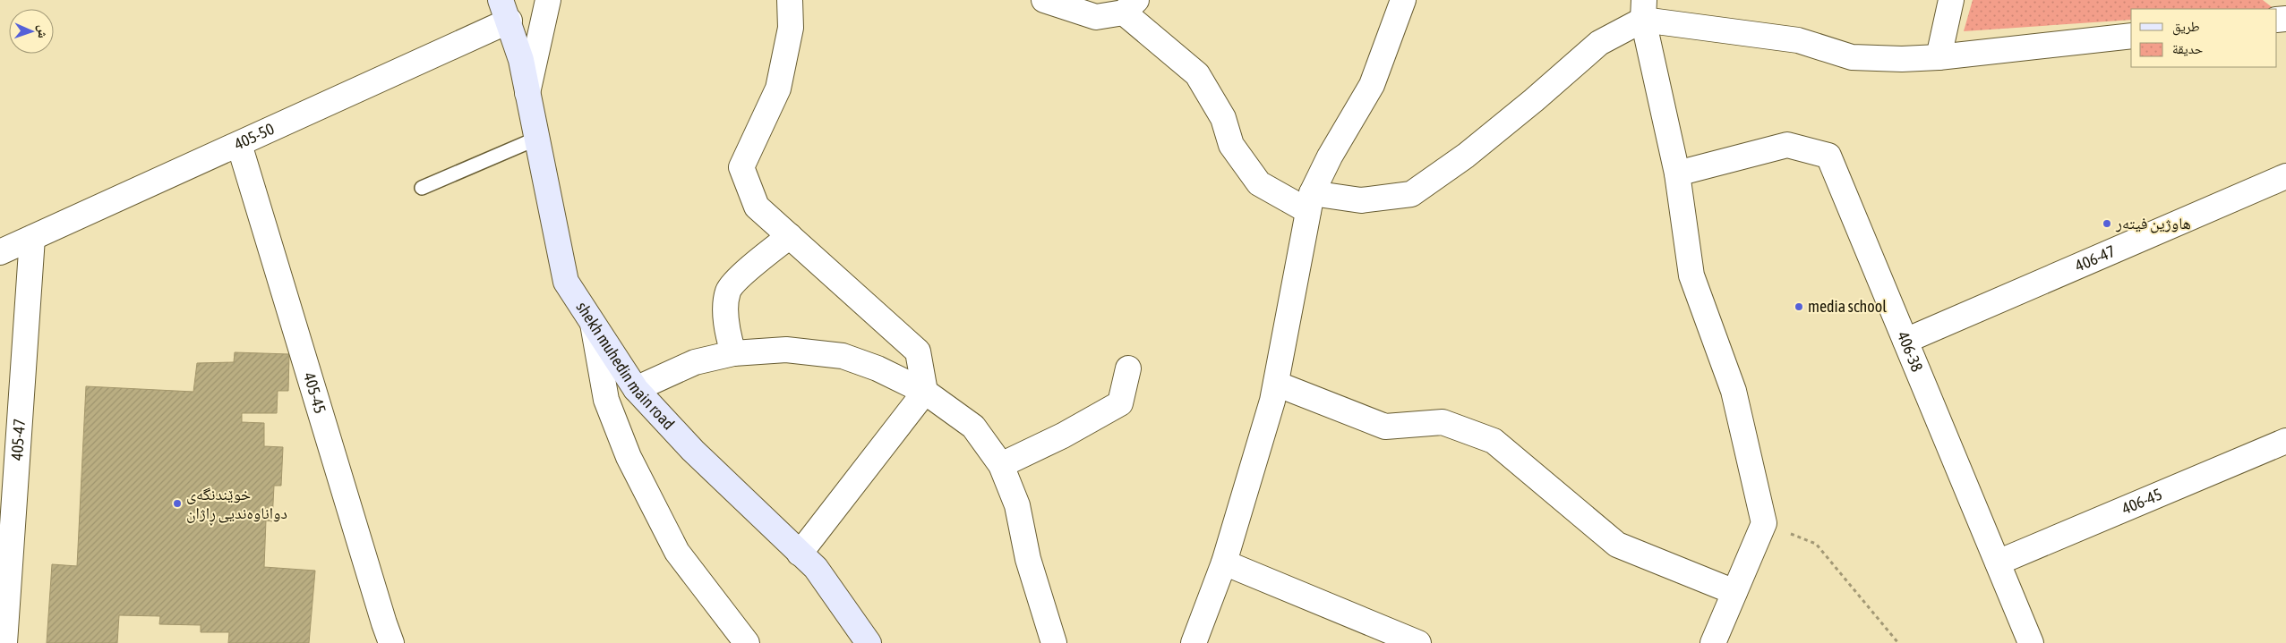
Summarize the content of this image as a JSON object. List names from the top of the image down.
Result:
{
  "streets": {
    "street": [
      "405-50",
      "406-47",
      "406-38",
      "shekh muhedin main road",
      "405-45",
      "405-47",
      "406-45"
    ]
  },
  "crossings": [
    ["405-50", "shekh muhedin main road"],
    ["405-50", "405-45"],
    ["405-50", "405-47"],
    ["406-47", "406-38"],
    ["406-38", "406-45"]
  ],
  "places": ["هاوژین فیتەر", "media school", "خوێندنگەی دواناوەندیی ڕاژان"],
  "legend": ["طريق", "حديقة"],
  "north": "right"
}
